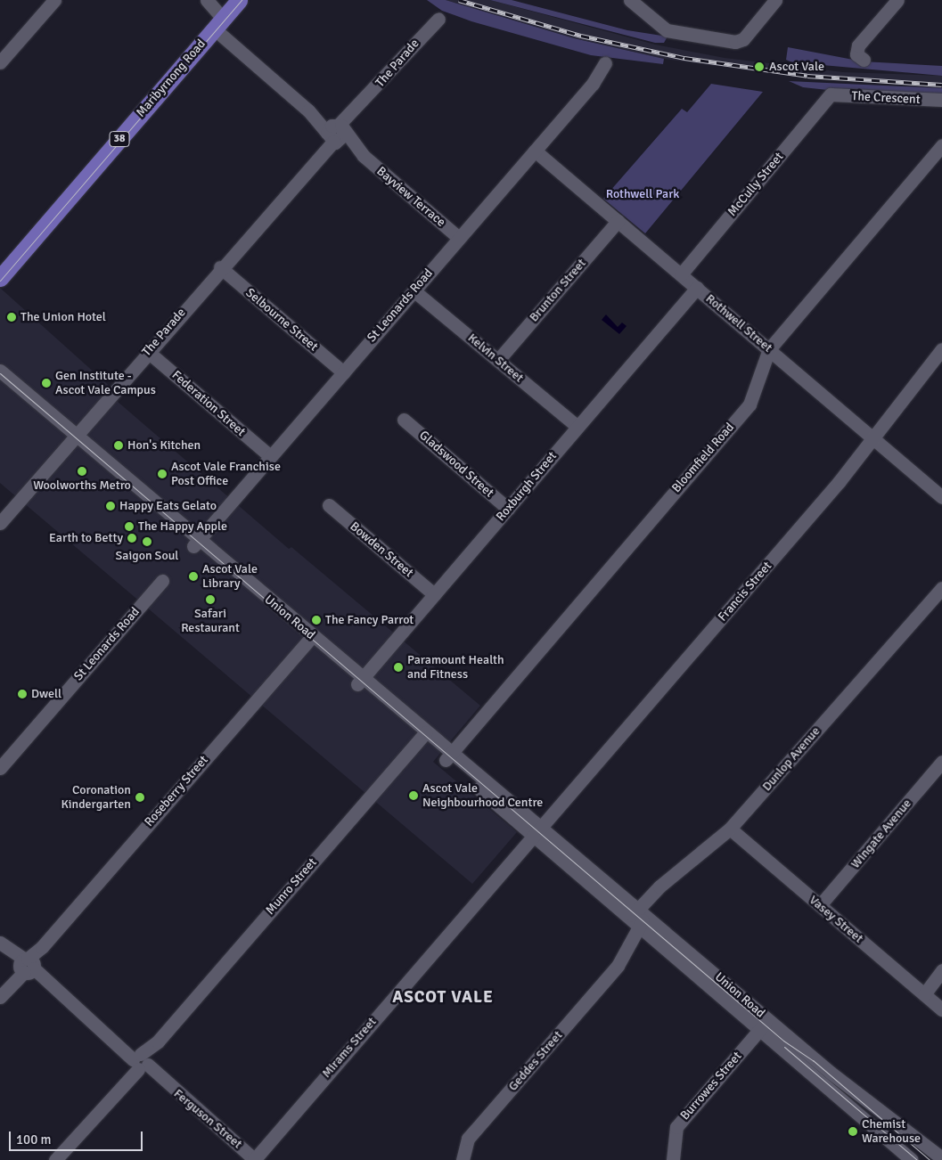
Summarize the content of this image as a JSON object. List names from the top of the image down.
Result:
{
  "streets": {
    "main road": ["Maribyrnong Road", "38"],
    "street": [
      "The Parade",
      "The Crescent",
      "McCully Street",
      "Bayview Terrace",
      "Brunton Street",
      "St Leonards Road",
      "Selbourne Street",
      "Rothwell Street",
      "Kelvin Street",
      "Federation Street",
      "Bloomfield Road",
      "Gladswood Street",
      "Roxburgh Street",
      "Bowden Street",
      "Francis Street",
      "Union Road",
      "Dunlop Avenue",
      "Roseberry Street",
      "Wingate Avenue",
      "Munro Street",
      "Vasey Street",
      "Mirams Street",
      "Geddes Street",
      "Burrowes Street",
      "Ferguson Street"
    ]
  },
  "crossings": [
    ["The Parade", "Bayview Terrace"],
    ["The Parade", "Selbourne Street"],
    ["The Parade", "Federation Street"],
    ["The Parade", "Union Road"],
    ["Maribyrnong Road", "Bayview Terrace"],
    ["The Crescent", "McCully Street"],
    ["McCully Street", "Rothwell Street"],
    ["Bayview Terrace", "St Leonards Road"],
    ["Brunton Street", "Rothwell Street"],
    ["Brunton Street", "Kelvin Street"],
    ["St Leonards Road", "Selbourne Street"],
    ["St Leonards Road", "Rothwell Street"],
    ["St Leonards Road", "Kelvin Street"],
    ["St Leonards Road", "Federation Street"],
    ["St Leonards Road", "Union Road"],
    ["Rothwell Street", "Bloomfield Road"],
    ["Rothwell Street", "Roxburgh Street"],
    ["Rothwell Street", "Francis Street"],
    ["Kelvin Street", "Roxburgh Street"],
    ["Bloomfield Road", "Union Road"],
    ["Gladswood Street", "Roxburgh Street"],
    ["Roxburgh Street", "Bowden Street"],
    ["Roxburgh Street", "Union Road"],
    ["Francis Street", "Union Road"],
    ["Francis Street", "Mirams Street"],
    ["Union Road", "Dunlop Avenue"],
    ["Union Road", "Roseberry Street"],
    ["Union Road", "Munro Street"],
    ["Union Road", "Mirams Street"],
    ["Union Road", "Geddes Street"],
    ["Union Road", "Burrowes Street"],
    ["Dunlop Avenue", "Vasey Street"],
    ["Dunlop Avenue", "Geddes Street"],
    ["Roseberry Street", "Ferguson Street"],
    ["Wingate Avenue", "Vasey Street"],
    ["Munro Street", "Ferguson Street"],
    ["Mirams Street", "Ferguson Street"]
  ],
  "districts": ["ASCOT VALE"],
  "parks": ["Rothwell Park"],
  "places": [
    "Ascot Vale",
    "The Union Hotel",
    "Gen Institute - Ascot Vale Campus",
    "Hon's Kitchen",
    "Woolworths Metro",
    "Ascot Vale Franchise Post Office",
    "Happy Eats Gelato",
    "The Happy Apple",
    "Earth to Betty",
    "Saigon Soul",
    "Ascot Vale Library",
    "Safari Restaurant",
    "The Fancy Parrot",
    "Paramount Health and Fitness",
    "Dwell",
    "Ascot Vale Neighbourhood Centre",
    "Coronation Kindergarten",
    "Chemist Warehouse"
  ],
  "scale_bar": "100 m"
}
